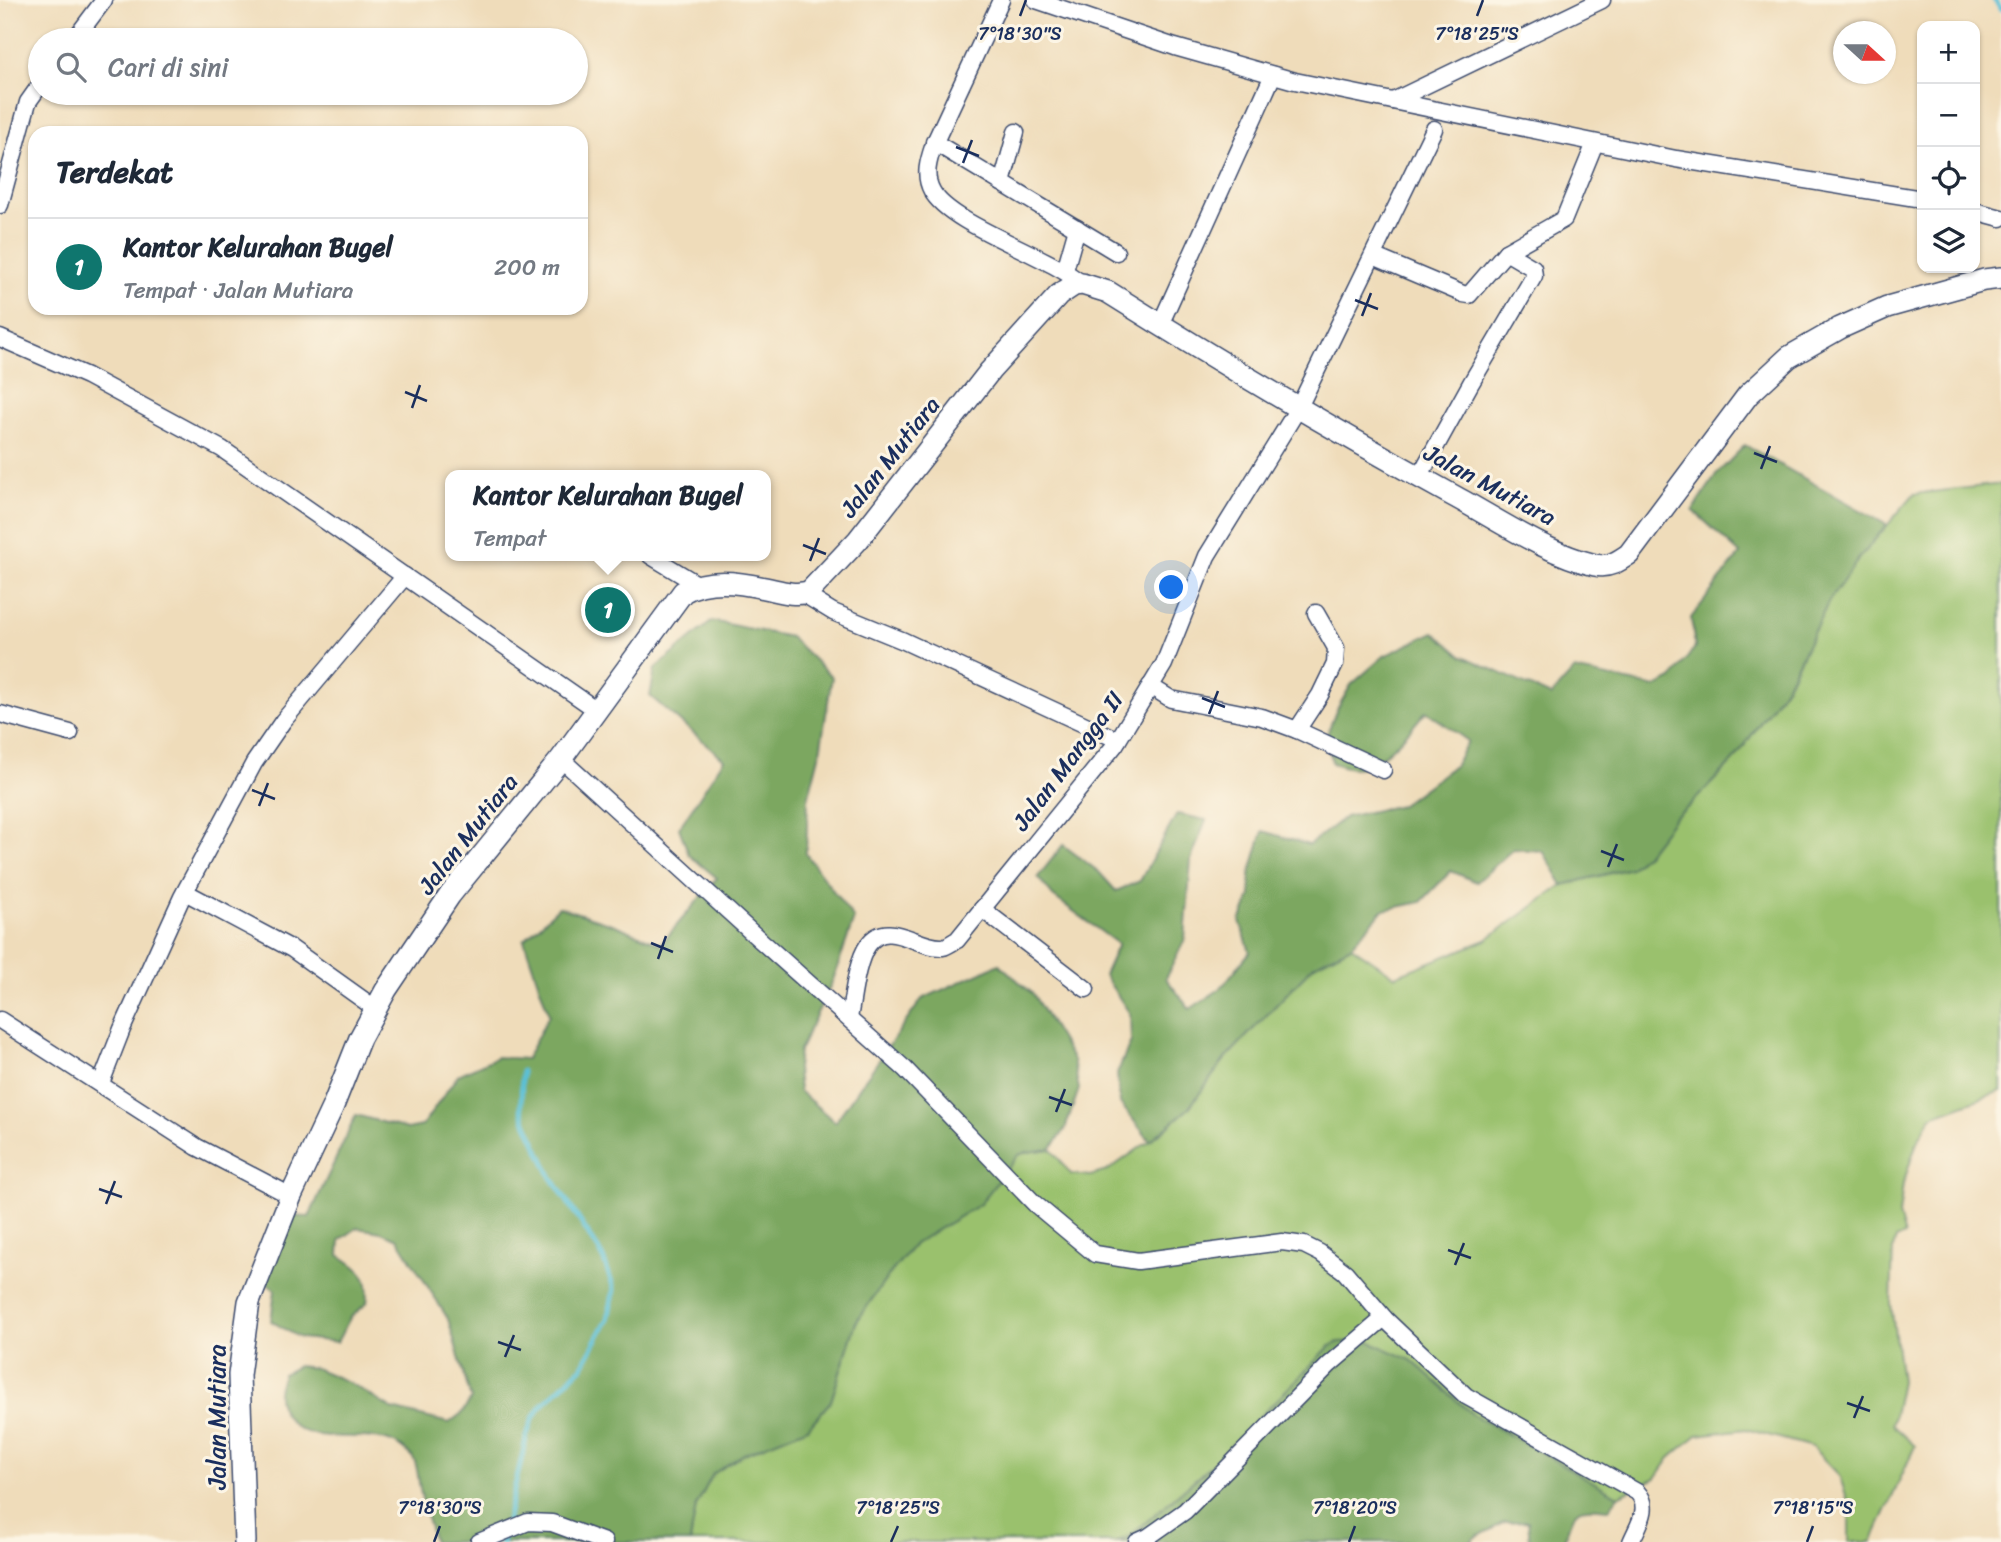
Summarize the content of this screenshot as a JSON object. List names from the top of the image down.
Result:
{
  "streets": {
    "street": ["Jalan Mutiara", "Jalan Mangga II"]
  },
  "crossings": [
    ["Jalan Mutiara", "Jalan Mangga II"]
  ],
  "north": "right",
  "page": {
    "map_buttons": ["+", "−"],
    "search": "Cari di sini",
    "heading": "Terdekat",
    "list": [
      {
        "mark": "1",
        "name": "Kantor Kelurahan Bugel",
        "note": "Tempat · Jalan Mutiara",
        "value": "200 m"
      }
    ],
    "popup": ["Kantor Kelurahan Bugel", "Tempat"],
    "pins": "1"
  },
  "coordinates": [
    "7°18'30\"S",
    "7°18'25\"S",
    "7°18'20\"S",
    "7°18'15\"S"
  ]
}
